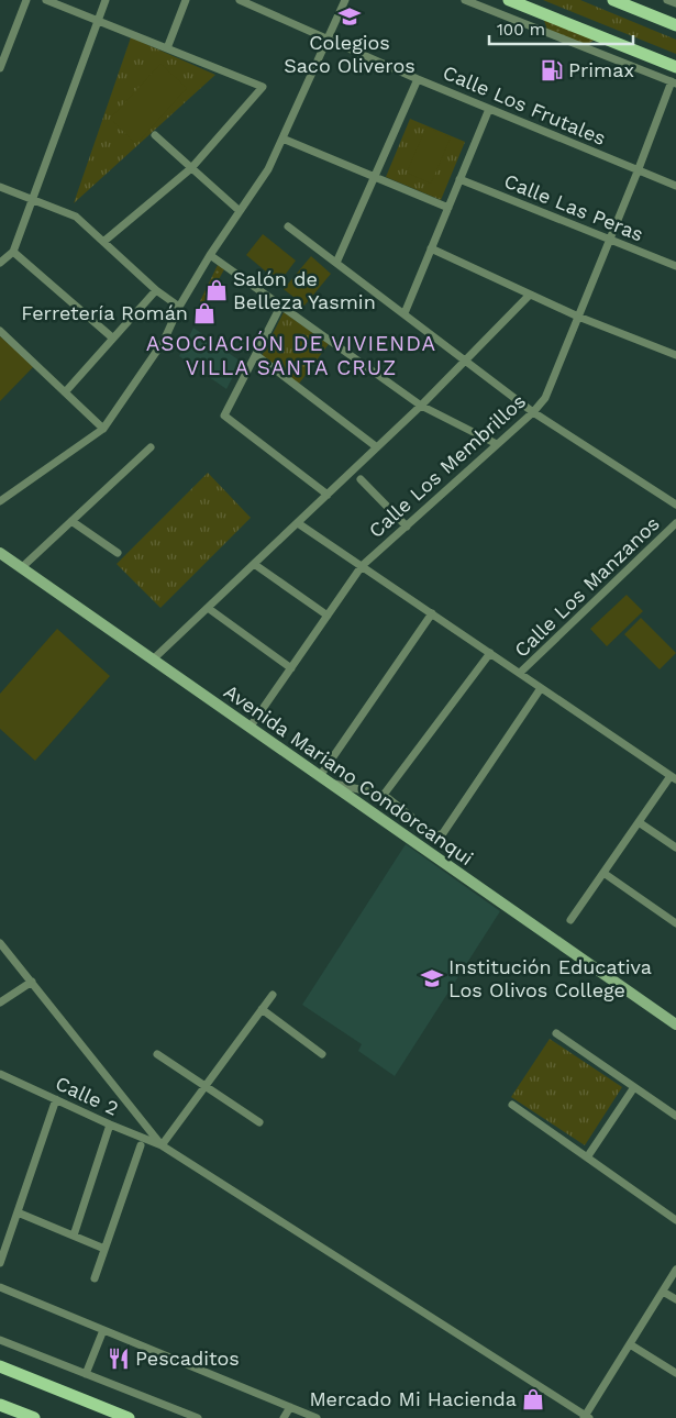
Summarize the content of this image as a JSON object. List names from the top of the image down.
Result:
{
  "streets": {
    "street": [
      "Calle Los Frutales",
      "Calle Las Peras",
      "Calle Los Membrillos",
      "Calle Los Manzanos",
      "Avenida Mariano Condorcanqui",
      "Calle 2"
    ]
  },
  "crossings": [
    ["Calle Los Frutales", "Calle Los Membrillos"],
    ["Calle Las Peras", "Calle Los Membrillos"],
    ["Calle Los Membrillos", "Avenida Mariano Condorcanqui"]
  ],
  "districts": ["ASOCIACIÓN DE VIVIENDA VILLA SANTA CRUZ"],
  "places": {
    "school or university": ["Colegios Saco Oliveros", "Institución Educativa Los Olivos College"],
    "fuel station": ["Primax"],
    "shop": ["Salón de Belleza Yasmin", "Ferretería Román", "Mercado Mi Hacienda"],
    "restaurant": ["Pescaditos"]
  },
  "scale_bar": "100 m"
}
